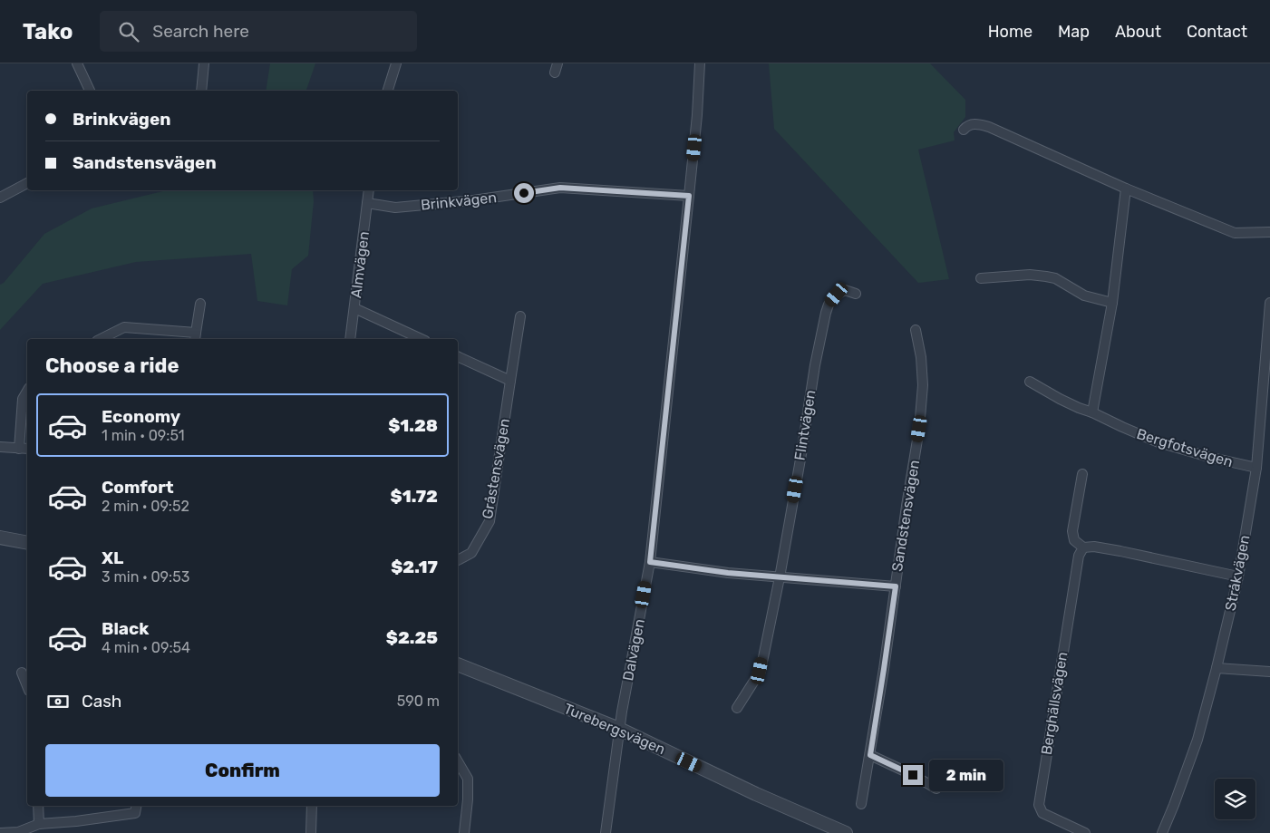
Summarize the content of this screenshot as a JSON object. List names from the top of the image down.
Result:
{
  "streets": {
    "street": [
      "Brinkvägen",
      "Almvägen",
      "Flintvägen",
      "Bergfotsvägen",
      "Gråstensvägen",
      "Sandstensvägen",
      "Stråkvägen",
      "Dalvägen",
      "Berghällsvägen",
      "Turebergsvägen"
    ]
  },
  "crossings": [
    ["Brinkvägen", "Almvägen"],
    ["Brinkvägen", "Dalvägen"],
    ["Bergfotsvägen", "Stråkvägen"],
    ["Dalvägen", "Turebergsvägen"]
  ],
  "page": {
    "header": "Tako",
    "search": "Search here",
    "nav": [
      "Home",
      "Map",
      "About",
      "Contact"
    ],
    "banner": ["Brinkvägen", "Sandstensvägen"],
    "heading": "Choose a ride",
    "list": [
      {
        "name": "Economy",
        "note": "1 min · 09:51",
        "value": "$1.28"
      },
      {
        "name": "Comfort",
        "note": "2 min · 09:52",
        "value": "$1.72"
      },
      {
        "name": "XL",
        "note": "3 min · 09:53",
        "value": "$2.17"
      },
      {
        "name": "Black",
        "note": "4 min · 09:54",
        "value": "$2.25"
      }
    ],
    "pay": ["Cash", "590 m"],
    "buttons": "Confirm",
    "bubble": "2 min"
  }
}
